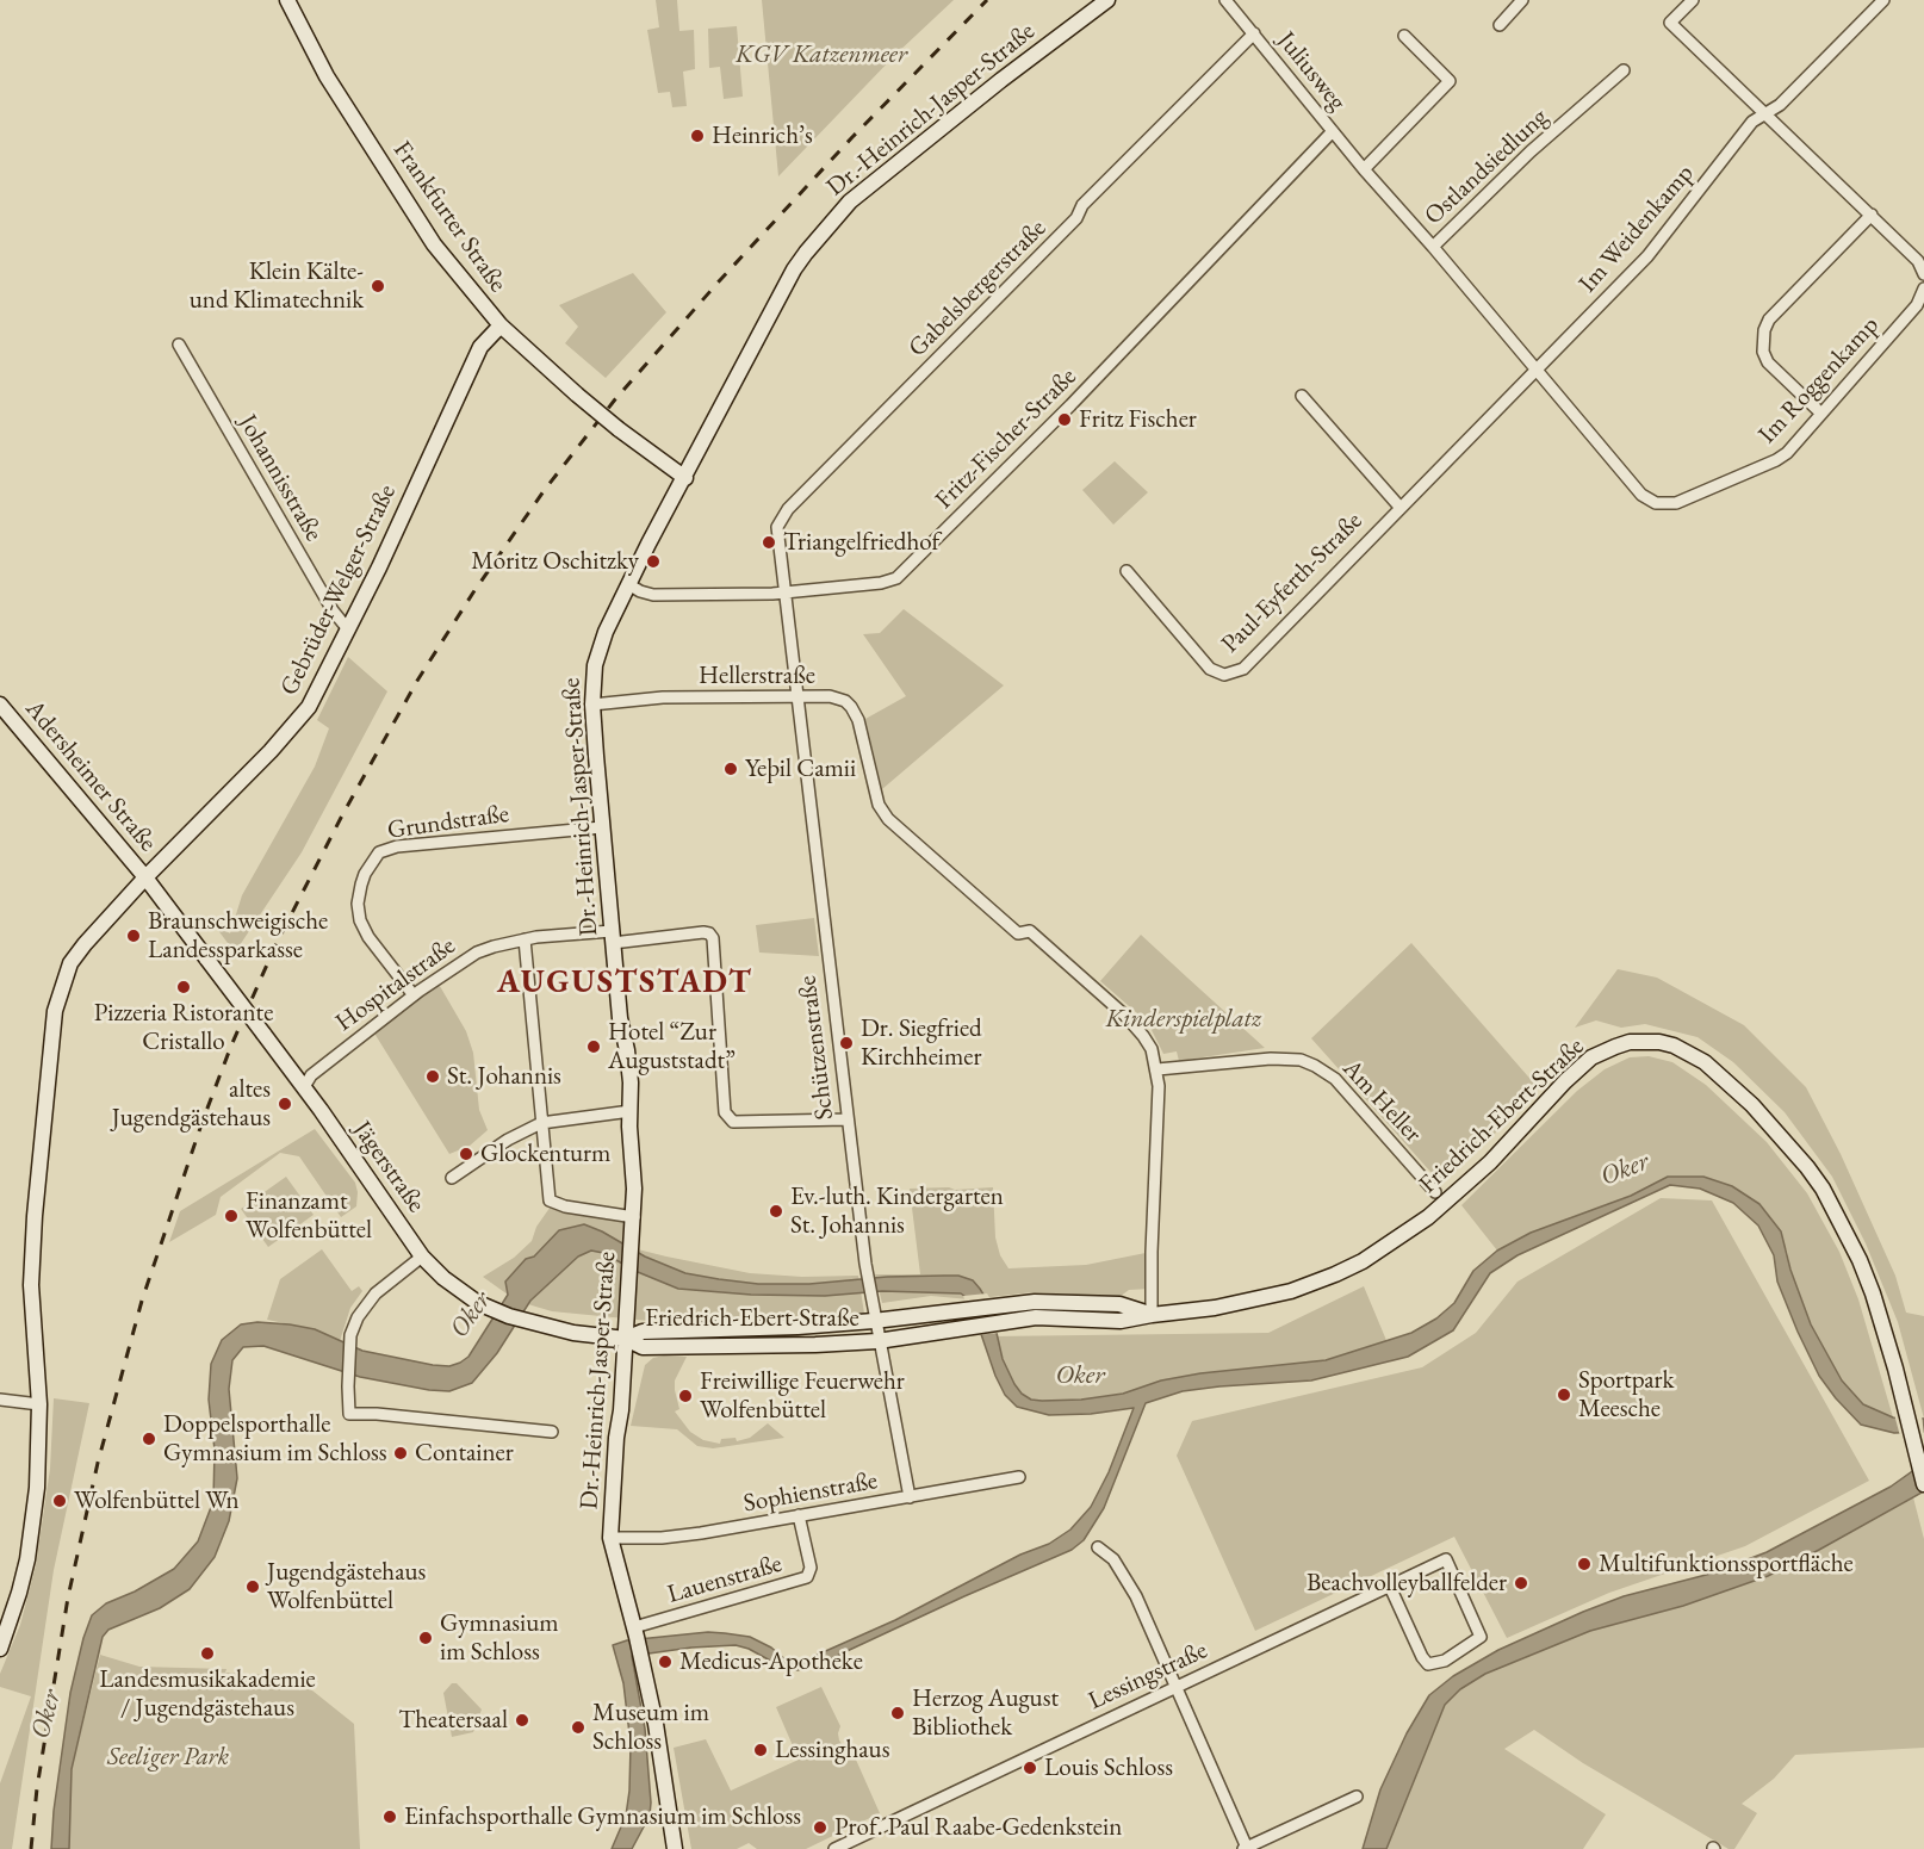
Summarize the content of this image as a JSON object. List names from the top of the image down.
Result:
{
  "streets": {
    "main road": [
      "Dr.-Heinrich-Jasper-Straße",
      "Frankfurter Straße",
      "Gebrüder-Welger-Straße",
      "Adersheimer Straße",
      "Friedrich-Ebert-Straße",
      "Jägerstraße"
    ],
    "street": [
      "Juliusweg",
      "Ostlandsiedlung",
      "Im Weidenkamp",
      "Gabelsbergerstraße",
      "Im Roggenkamp",
      "Fritz-Fischer-Straße",
      "Johannisstraße",
      "Paul-Eyferth-Straße",
      "Hellerstraße",
      "Grundstraße",
      "Hospitalstraße",
      "Schützenstraße",
      "Am Heller",
      "Sophienstraße",
      "Lauenstraße",
      "Lessingstraße"
    ]
  },
  "crossings": [
    ["Juliusweg", "Ostlandsiedlung"],
    ["Juliusweg", "Gabelsbergerstraße"],
    ["Juliusweg", "Fritz-Fischer-Straße"],
    ["Dr.-Heinrich-Jasper-Straße", "Frankfurter Straße"],
    ["Dr.-Heinrich-Jasper-Straße", "Fritz-Fischer-Straße"],
    ["Dr.-Heinrich-Jasper-Straße", "Hellerstraße"],
    ["Dr.-Heinrich-Jasper-Straße", "Grundstraße"],
    ["Dr.-Heinrich-Jasper-Straße", "Hospitalstraße"],
    ["Dr.-Heinrich-Jasper-Straße", "Friedrich-Ebert-Straße"],
    ["Dr.-Heinrich-Jasper-Straße", "Jägerstraße"],
    ["Dr.-Heinrich-Jasper-Straße", "Sophienstraße"],
    ["Dr.-Heinrich-Jasper-Straße", "Lauenstraße"],
    ["Ostlandsiedlung", "Im Weidenkamp"],
    ["Ostlandsiedlung", "Im Roggenkamp"],
    ["Ostlandsiedlung", "Paul-Eyferth-Straße"],
    ["Frankfurter Straße", "Gebrüder-Welger-Straße"],
    ["Im Weidenkamp", "Im Roggenkamp"],
    ["Im Weidenkamp", "Paul-Eyferth-Straße"],
    ["Gabelsbergerstraße", "Fritz-Fischer-Straße"],
    ["Gabelsbergerstraße", "Schützenstraße"],
    ["Im Roggenkamp", "Paul-Eyferth-Straße"],
    ["Fritz-Fischer-Straße", "Schützenstraße"],
    ["Johannisstraße", "Gebrüder-Welger-Straße"],
    ["Gebrüder-Welger-Straße", "Adersheimer Straße"],
    ["Gebrüder-Welger-Straße", "Jägerstraße"],
    ["Hellerstraße", "Schützenstraße"],
    ["Hellerstraße", "Am Heller"],
    ["Adersheimer Straße", "Jägerstraße"],
    ["Grundstraße", "Hospitalstraße"],
    ["Hospitalstraße", "Schützenstraße"],
    ["Hospitalstraße", "Jägerstraße"],
    ["Schützenstraße", "Friedrich-Ebert-Straße"],
    ["Schützenstraße", "Sophienstraße"],
    ["Friedrich-Ebert-Straße", "Jägerstraße"],
    ["Sophienstraße", "Lauenstraße"]
  ],
  "districts": ["AUGUSTSTADT"],
  "water": ["Oker"],
  "parks": ["KGV Katzenmeer", "Kinderspielplatz", "Seeliger Park"],
  "places": [
    "Heinrich’s",
    "Klein Kälte- und Klimatechnik",
    "Fritz Fischer",
    "Triangelfriedhof",
    "Moritz Oschitzky",
    "Yeþil Camii",
    "Braunschweigische Landessparkasse",
    "Pizzeria Ristorante Cristallo",
    "Dr. Siegfried Kirchheimer",
    "Hotel “Zur Auguststadt”",
    "St. Johannis",
    "altes Jugendgästehaus",
    "Glockenturm",
    "Ev.-luth. Kindergarten St. Johannis",
    "Finanzamt Wolfenbüttel",
    "Sportpark Meesche",
    "Freiwillige Feuerwehr Wolfenbüttel",
    "Doppelsporthalle Gymnasium im Schloss",
    "Container",
    "Wolfenbüttel Wn",
    "Multifunktionssportfläche",
    "Beachvolleyballfelder",
    "Jugendgästehaus Wolfenbüttel",
    "Gymnasium im Schloss",
    "Landesmusikakademie / Jugendgästehaus",
    "Medicus-Apotheke",
    "Herzog August Bibliothek",
    "Theatersaal",
    "Museum im Schloss",
    "Lessinghaus",
    "Louis Schloss",
    "Einfachsporthalle Gymnasium im Schloss",
    "Prof. Paul Raabe-Gedenkstein"
  ]
}
